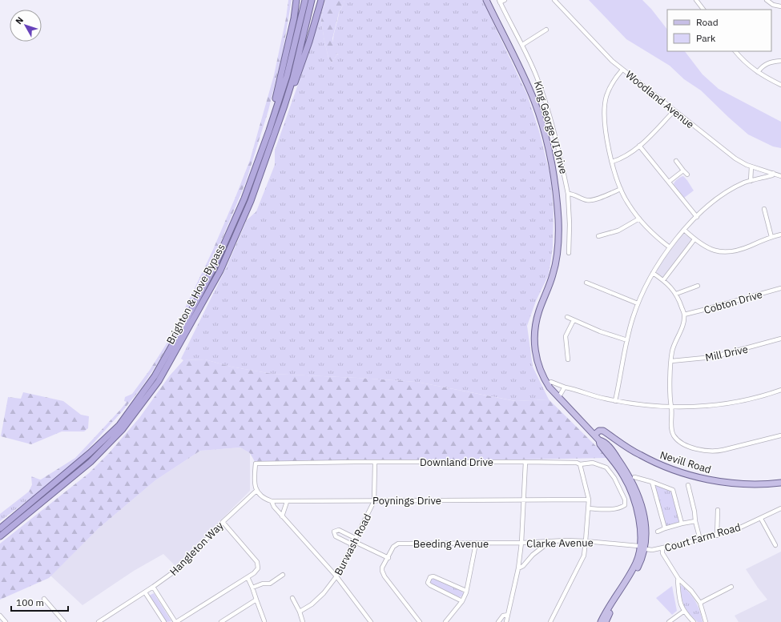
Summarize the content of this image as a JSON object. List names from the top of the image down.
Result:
{
  "streets": {
    "highway": ["Brighton & Hove Bypass"],
    "main road": ["Nevill Road"],
    "street": [
      "Woodland Avenue",
      "King George VI Drive",
      "Cobton Drive",
      "Mill Drive",
      "Downland Drive",
      "Poynings Drive",
      "Court Farm Road",
      "Clarke Avenue",
      "Beeding Avenue",
      "Burwash Road",
      "Hangleton Way"
    ]
  },
  "crossings": [
    ["Downland Drive", "Poynings Drive"],
    ["Downland Drive", "Burwash Road"],
    ["Downland Drive", "Hangleton Way"],
    ["Poynings Drive", "Burwash Road"],
    ["Poynings Drive", "Hangleton Way"],
    ["Court Farm Road", "Clarke Avenue"],
    ["Clarke Avenue", "Beeding Avenue"]
  ],
  "legend": ["Road", "Park"],
  "scale_bar": "100 m",
  "north": "top left"
}
